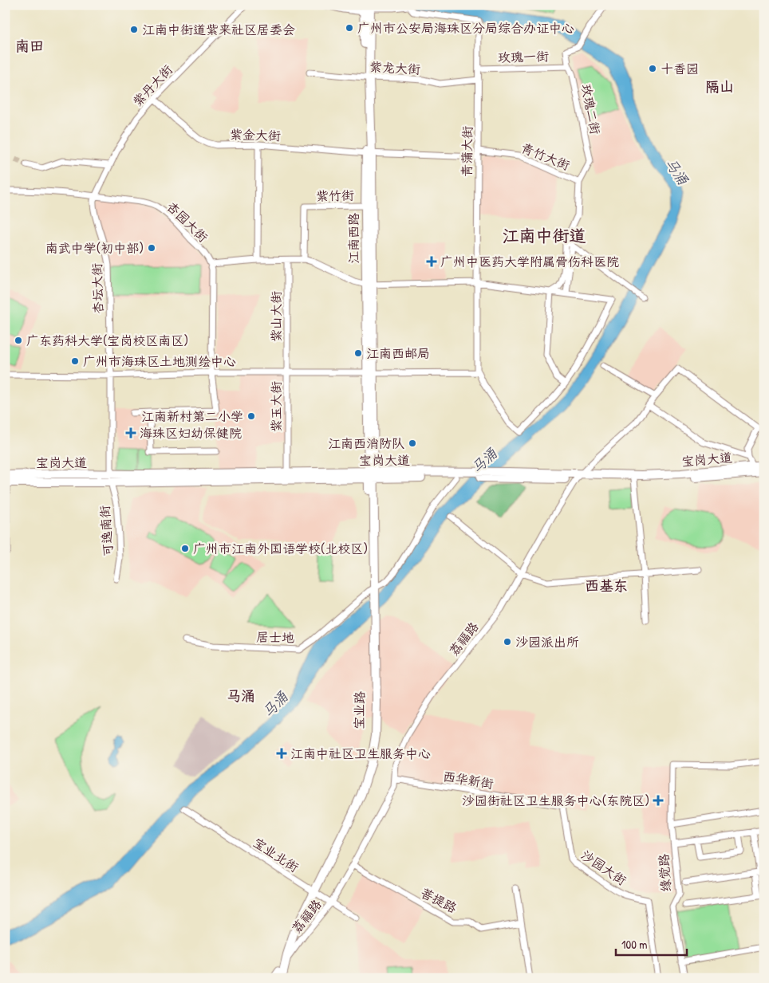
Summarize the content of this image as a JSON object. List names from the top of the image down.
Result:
{
  "streets": {
    "main road": ["江南西路", "宝岗大道", "宝业路"],
    "street": [
      "玫瑰一街",
      "紫龙大街",
      "紫丹大街",
      "玫瑰二街",
      "紫金大街",
      "青蒲大街",
      "青竹大街",
      "紫竹街",
      "杏园大街",
      "杏坛大街",
      "紫山大街",
      "紫玉大街",
      "可逸南街",
      "居士地",
      "荔福路",
      "西华新街",
      "宝业北街",
      "沙园大街",
      "缘觉路",
      "菩提路"
    ]
  },
  "crossings": [
    ["玫瑰一街", "玫瑰二街"],
    ["玫瑰一街", "青蒲大街"],
    ["紫龙大街", "青蒲大街"],
    ["紫丹大街", "紫金大街"],
    ["紫丹大街", "杏园大街"],
    ["紫丹大街", "杏坛大街"],
    ["玫瑰二街", "青竹大街"],
    ["紫金大街", "青竹大街"],
    ["紫金大街", "江南西路"],
    ["青蒲大街", "青竹大街"],
    ["青蒲大街", "紫玉大街"],
    ["青竹大街", "江南西路"],
    ["紫竹街", "江南西路"],
    ["杏园大街", "杏坛大街"],
    ["杏坛大街", "宝岗大道"],
    ["杏坛大街", "可逸南街"],
    ["紫山大街", "紫玉大街"],
    ["紫玉大街", "宝岗大道"],
    ["宝岗大道", "可逸南街"],
    ["宝岗大道", "居士地"],
    ["宝岗大道", "荔福路"],
    ["宝岗大道", "宝业路"],
    ["居士地", "宝业路"],
    ["荔福路", "宝业路"],
    ["荔福路", "西华新街"],
    ["荔福路", "宝业北街"],
    ["荔福路", "菩提路"],
    ["宝业路", "宝业北街"],
    ["西华新街", "沙园大街"]
  ],
  "districts": [
    "南田",
    "隔山",
    "江南中街道",
    "西基东",
    "马涌"
  ],
  "water": ["马涌"],
  "places": {
    "other": [
      "广州市公安局海珠区分局综合办证中心",
      "江南中街道紫来社区居委会",
      "十香园",
      "南武中学(初中部)",
      "广东药科大学(宝岗校区南区)",
      "江南西邮局",
      "广州市海珠区土地测绘中心",
      "江南新村第二小学",
      "江南西消防队",
      "广州市江南外国语学校(北校区)",
      "沙园派出所"
    ],
    "health": [
      "广州中医药大学附属骨伤科医院",
      "海珠区妇幼保健院",
      "江南中社区卫生服务中心",
      "沙园街社区卫生服务中心(东院区)"
    ]
  },
  "scale_bar": "100 m"
}
